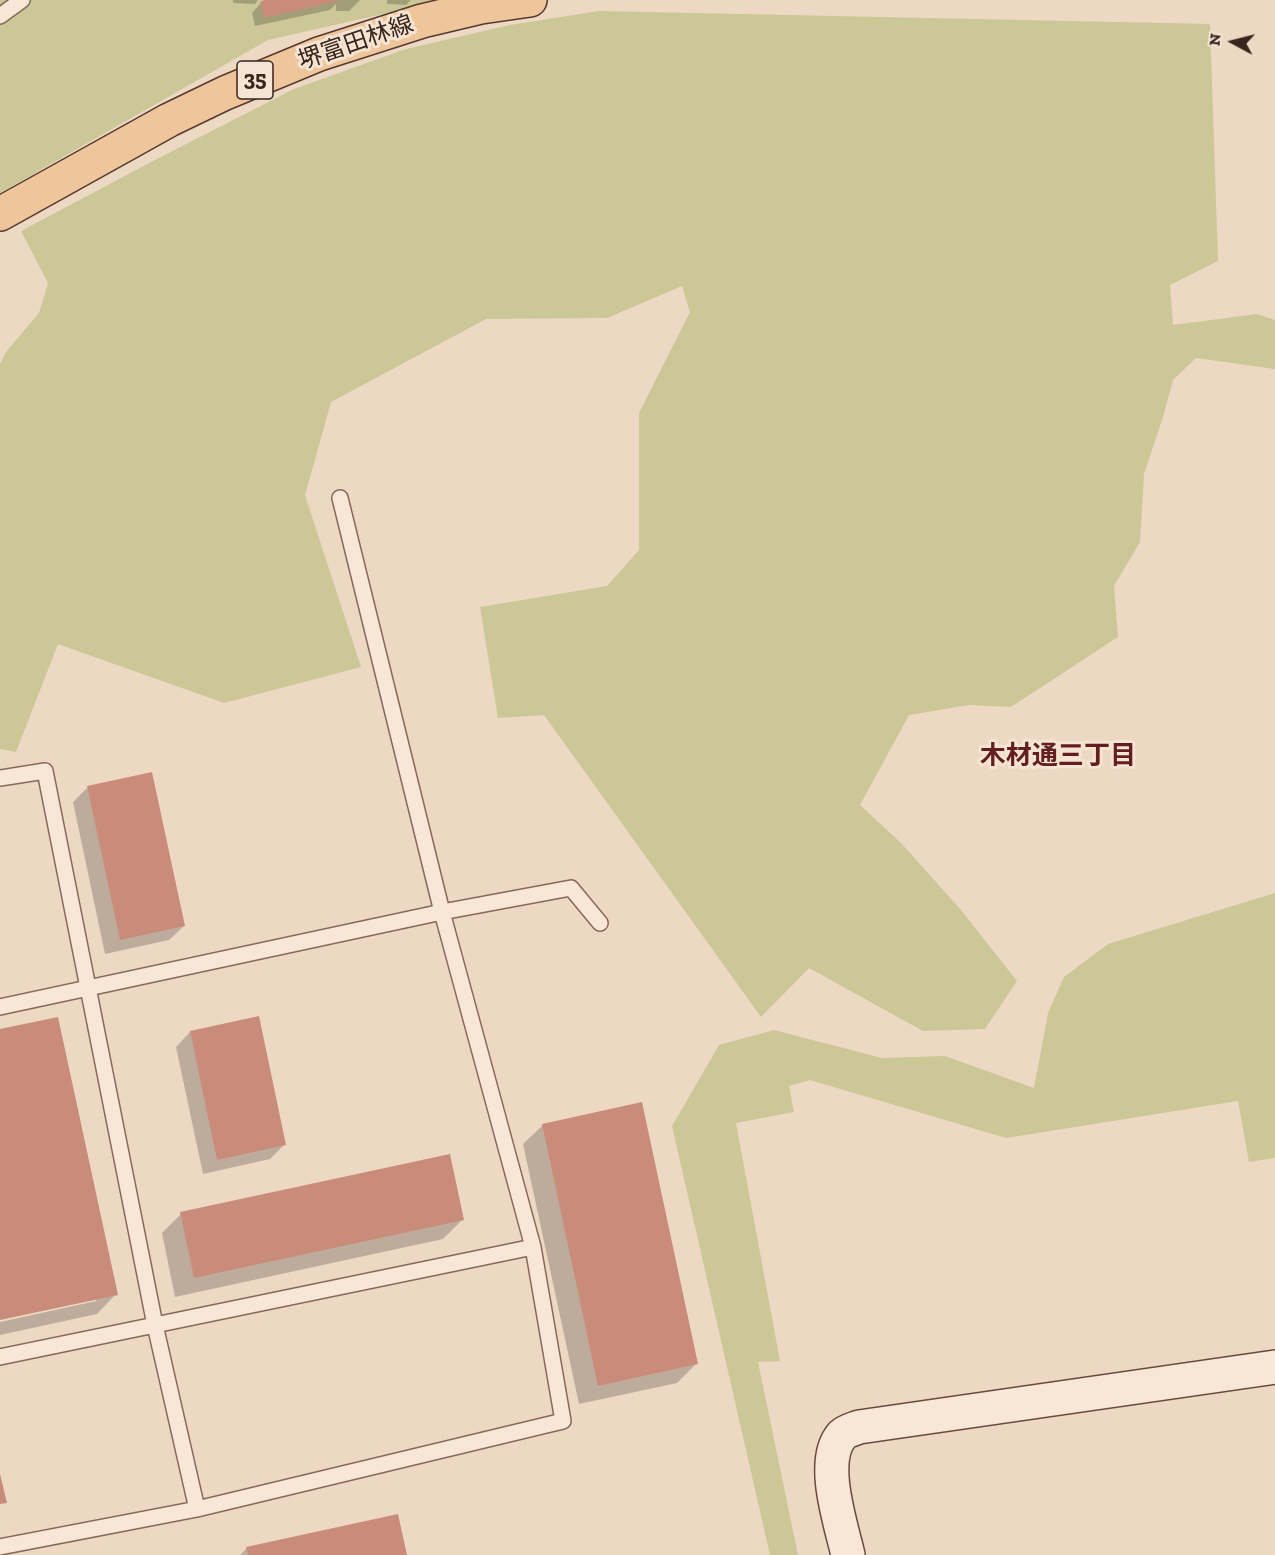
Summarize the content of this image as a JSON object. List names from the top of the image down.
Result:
{
  "streets": {
    "main road": ["堺富田林線", "35"]
  },
  "districts": ["木材通三丁目"],
  "north": "left"
}
